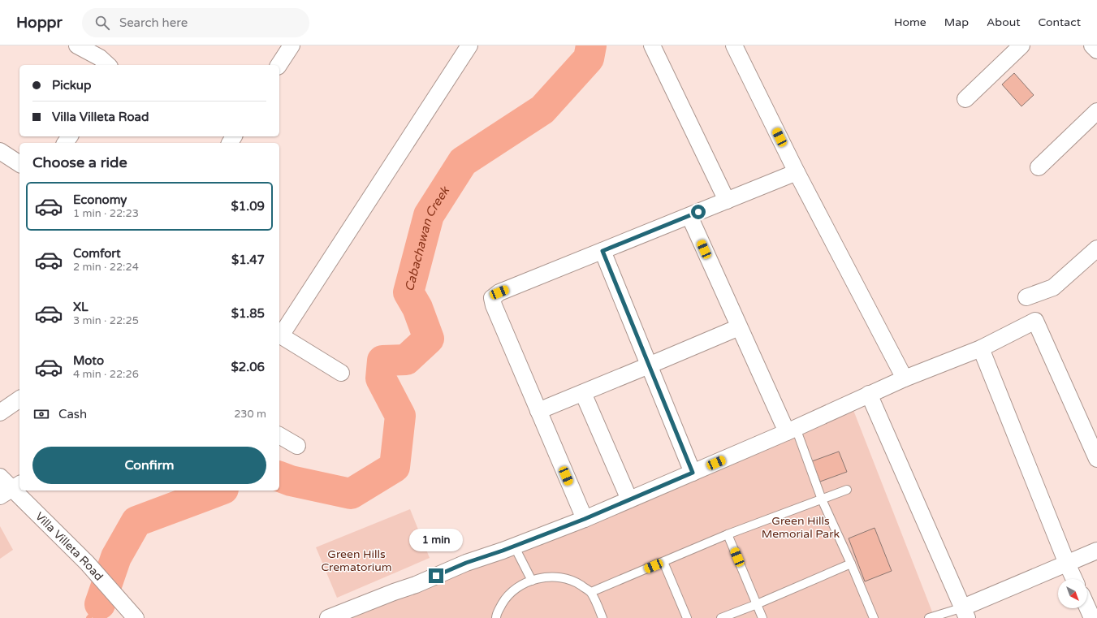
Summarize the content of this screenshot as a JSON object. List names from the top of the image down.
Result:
{
  "streets": {
    "street": ["Villa Villeta Road"]
  },
  "water": ["Cabachawan Creek"],
  "parks": ["Green Hills Memorial Park", "Green Hills Crematorium"],
  "north": "bottom right",
  "page": {
    "header": "Hoppr",
    "search": "Search here",
    "nav": [
      "Home",
      "Map",
      "About",
      "Contact"
    ],
    "banner": ["Pickup", "Villa Villeta Road"],
    "heading": "Choose a ride",
    "list": [
      {
        "name": "Economy",
        "note": "1 min · 22:23",
        "value": "$1.09"
      },
      {
        "name": "Comfort",
        "note": "2 min · 22:24",
        "value": "$1.47"
      },
      {
        "name": "XL",
        "note": "3 min · 22:25",
        "value": "$1.85"
      },
      {
        "name": "Moto",
        "note": "4 min · 22:26",
        "value": "$2.06"
      }
    ],
    "pay": ["Cash", "230 m"],
    "buttons": "Confirm",
    "bubble": "1 min"
  }
}
